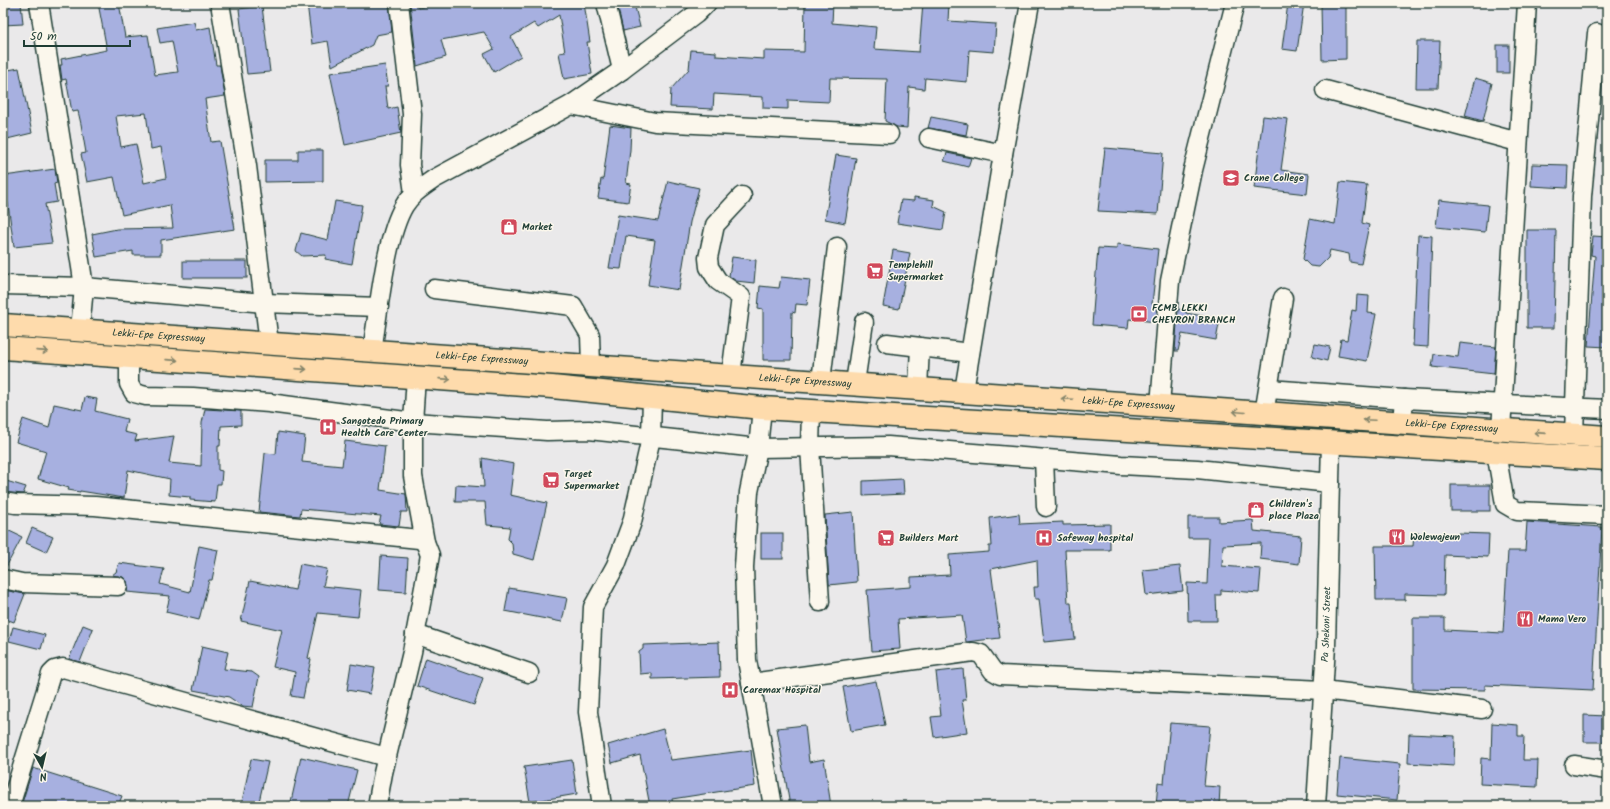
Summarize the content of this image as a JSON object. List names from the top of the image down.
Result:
{
  "streets": {
    "highway": ["Lekki-Epe Expressway"],
    "street": ["Pa Shekoni Street"]
  },
  "places": {
    "school or university": ["Crane College"],
    "shop": ["Market", "Children's place Plaza"],
    "supermarket": ["Templehill Supermarket", "Target Supermarket", "Builders Mart"],
    "bank": ["FCMB LEKKI CHEVRON BRANCH"],
    "hospital": ["Sangotedo Primary Health Care Center", "Safeway hospital", "Caremax Hospital"],
    "restaurant": ["Wolewajeun", "Mama Vero"]
  },
  "scale_bar": "50 m",
  "north": "bottom"
}
